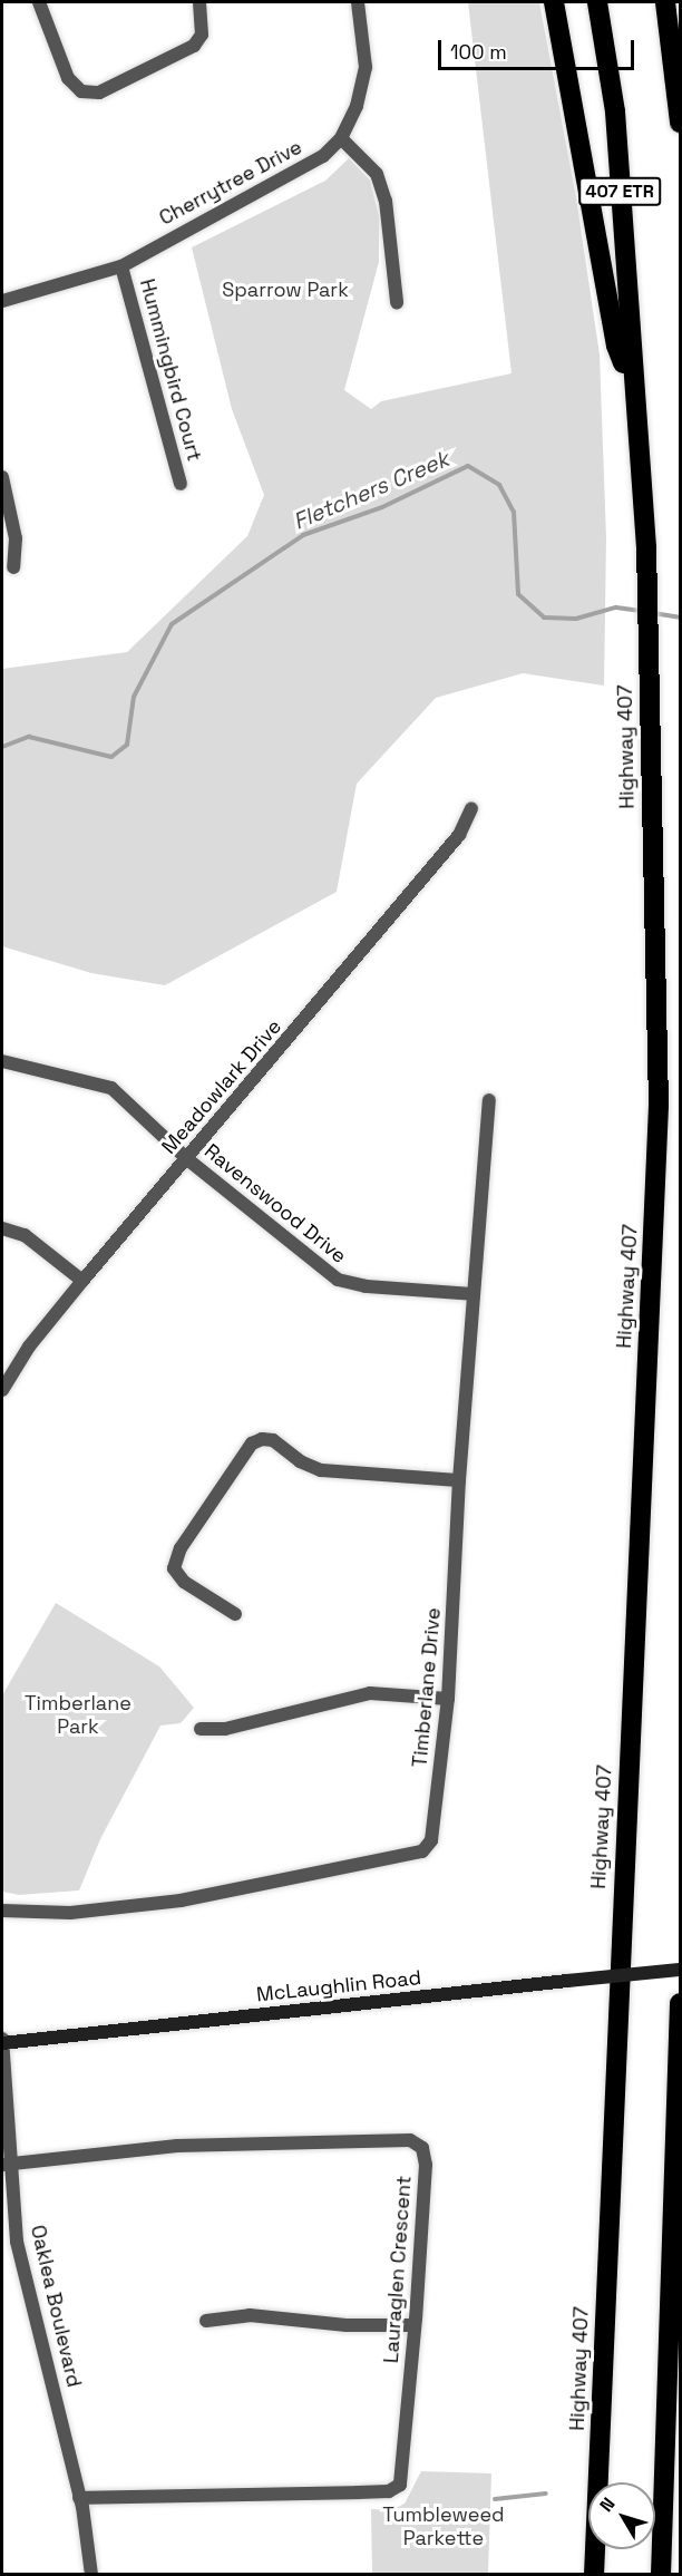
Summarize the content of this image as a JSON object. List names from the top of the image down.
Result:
{
  "streets": {
    "highway": ["407 ETR", "Highway 407"],
    "street": [
      "Cherrytree Drive",
      "Hummingbird Court",
      "Meadowlark Drive",
      "Ravenswood Drive",
      "Timberlane Drive",
      "McLaughlin Road",
      "Lauraglen Crescent",
      "Oaklea Boulevard"
    ]
  },
  "crossings": [
    ["Cherrytree Drive", "Hummingbird Court"],
    ["Meadowlark Drive", "Ravenswood Drive"],
    ["Ravenswood Drive", "Timberlane Drive"],
    ["McLaughlin Road", "Oaklea Boulevard"],
    ["Lauraglen Crescent", "Oaklea Boulevard"]
  ],
  "water": ["Fletchers Creek"],
  "parks": ["Sparrow Park", "Timberlane Park", "Tumbleweed Parkette"],
  "scale_bar": "100 m",
  "north": "top left"
}
